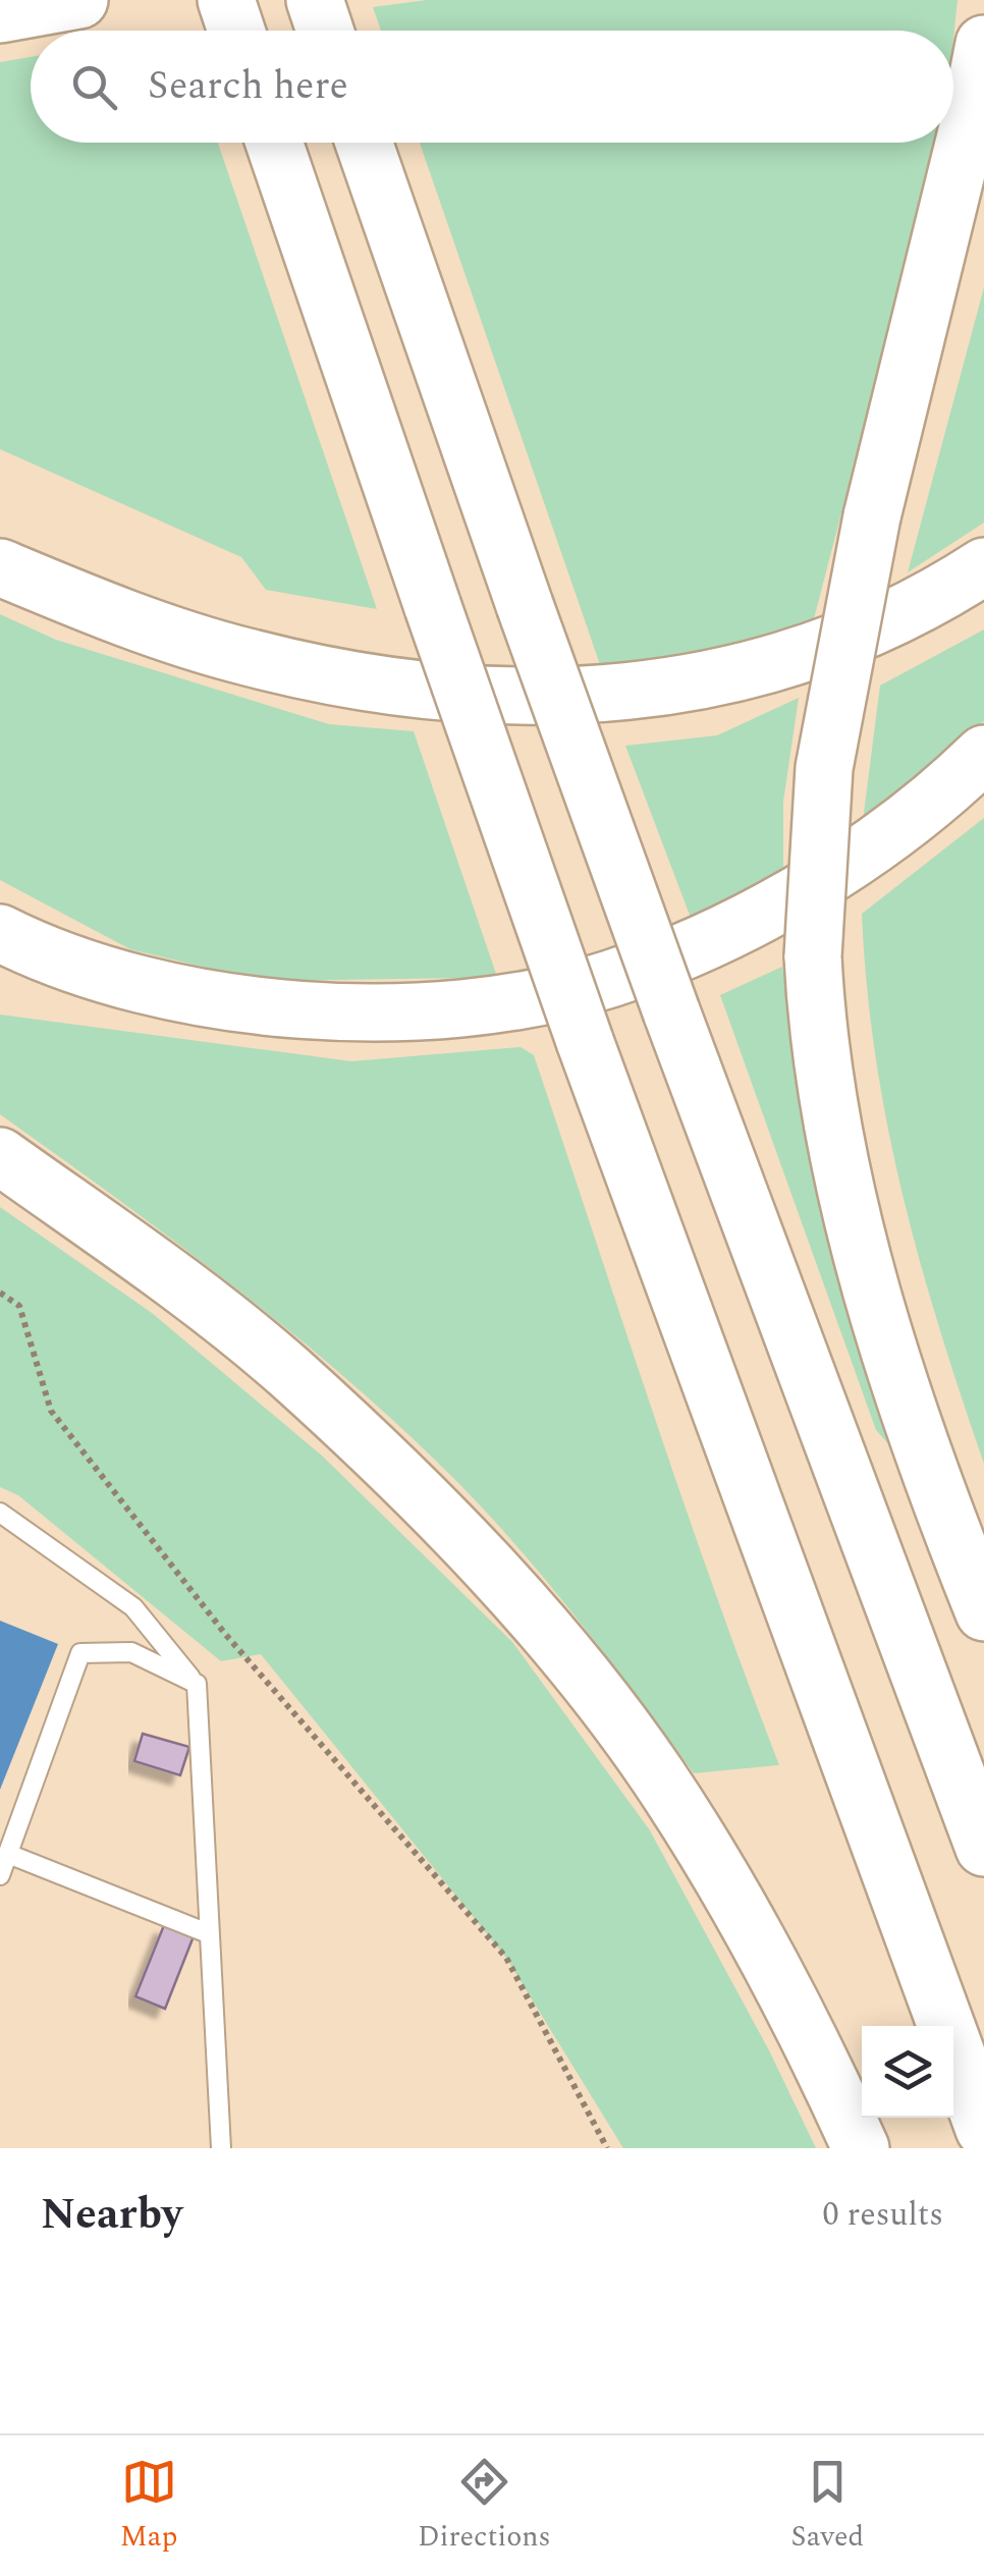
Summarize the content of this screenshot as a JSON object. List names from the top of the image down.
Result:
{
  "page": {
    "search": "Search here",
    "heading": ["Nearby", "0 results"],
    "nav": ["Map", "Directions", "Saved"]
  }
}
